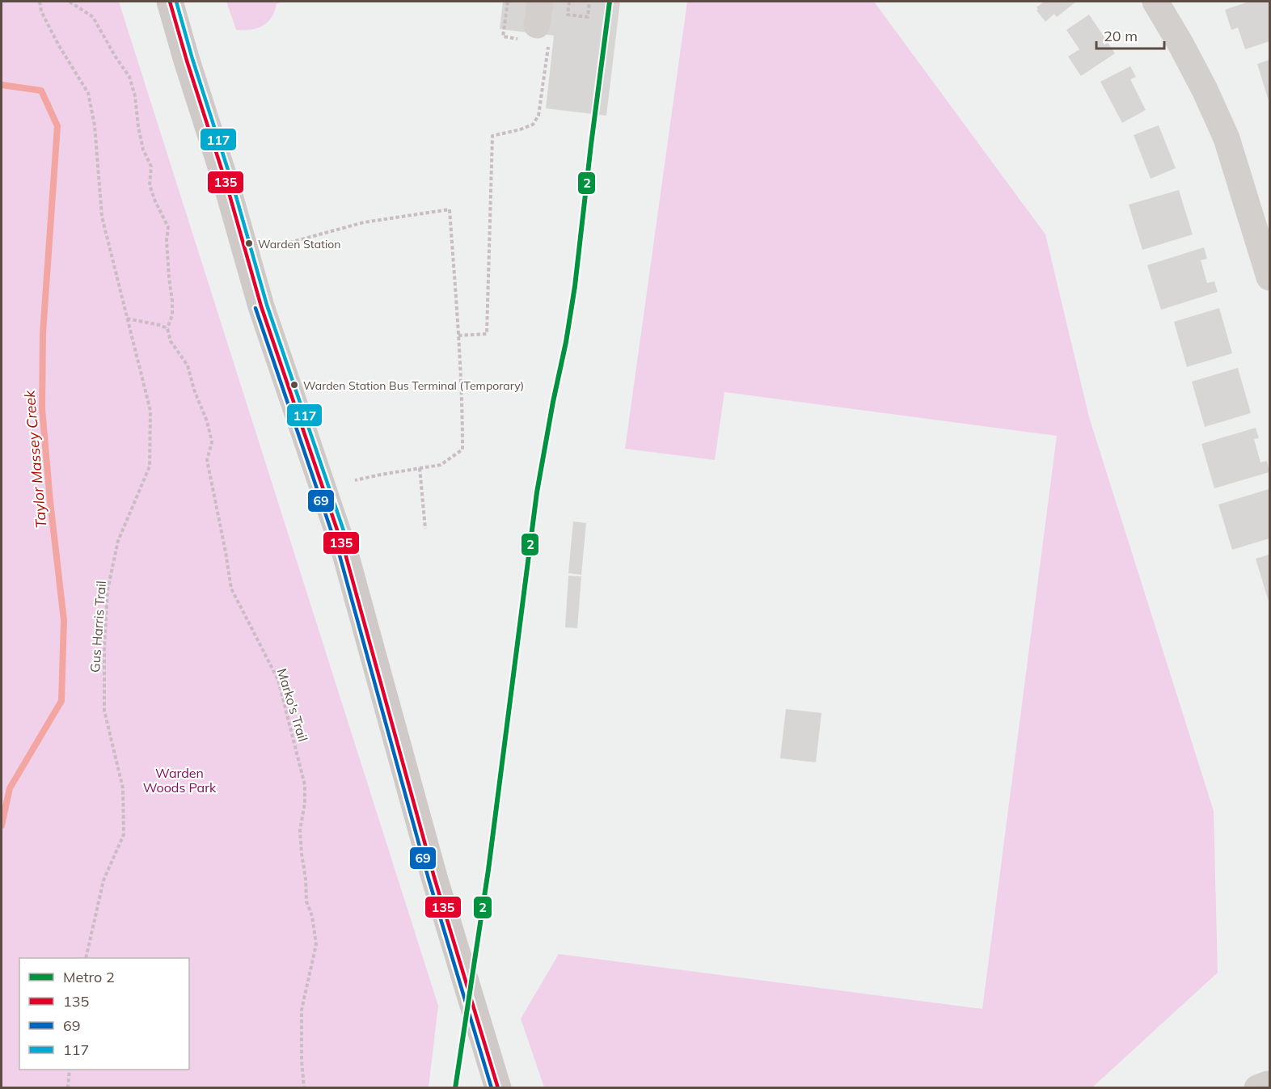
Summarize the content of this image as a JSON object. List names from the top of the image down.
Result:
{
  "streets": {
    "path": ["Gus Harris Trail", "Marko's Trail"]
  },
  "water": ["Taylor Massey Creek"],
  "parks": ["Warden Woods Park"],
  "places": ["Warden Station", "Warden Station Bus Terminal (Temporary)"],
  "lines": [
    "metro line 2",
    "transit line 135",
    "transit line 117",
    "transit line 69"
  ],
  "legend": [
    "Metro 2",
    "135",
    "69",
    "117"
  ],
  "scale_bar": "20 m"
}
